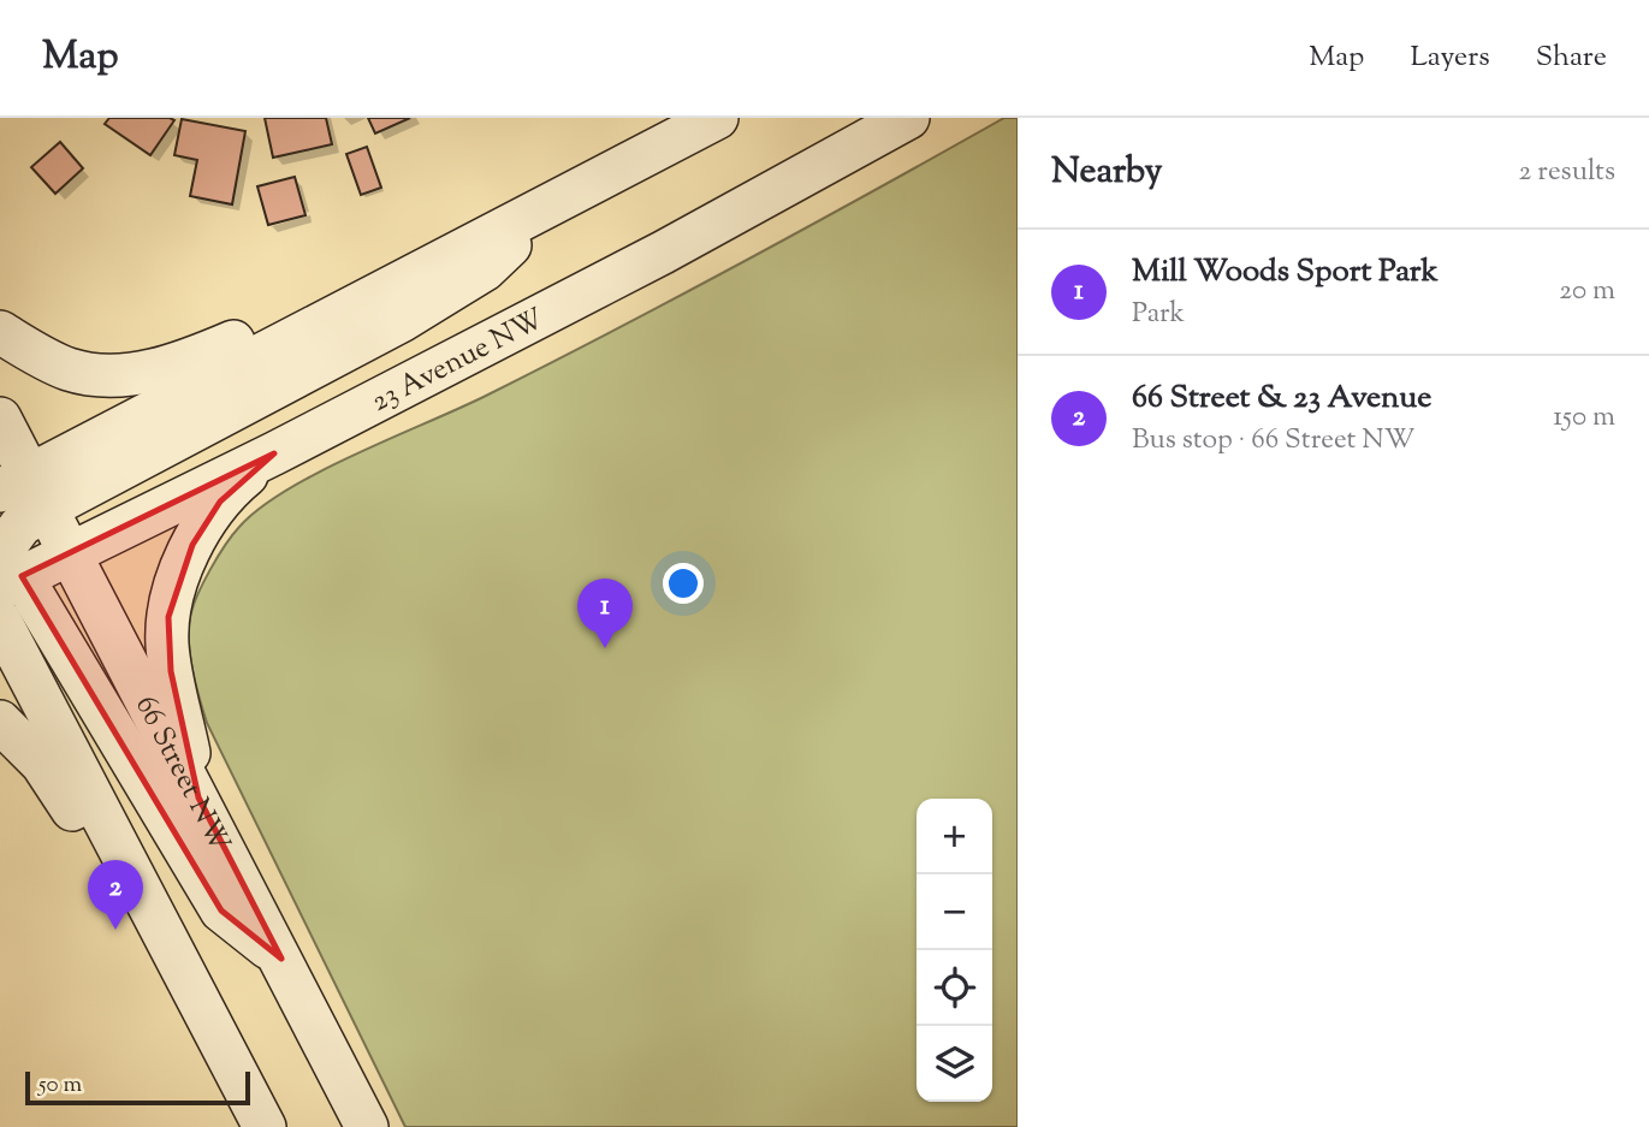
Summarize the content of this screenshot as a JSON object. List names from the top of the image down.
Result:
{
  "streets": {
    "main road": ["23 Avenue NW", "66 Street NW"]
  },
  "crossings": [
    ["23 Avenue NW", "66 Street NW"]
  ],
  "scale_bar": "50 m",
  "page": {
    "header": "Map",
    "nav": ["Map", "Layers", "Share"],
    "heading": ["Nearby", "2 results"],
    "list": [
      {
        "mark": "1",
        "name": "Mill Woods Sport Park",
        "note": "Park",
        "value": "20 m"
      },
      {
        "mark": "2",
        "name": "66 Street & 23 Avenue",
        "note": "Bus stop · 66 Street NW",
        "value": "150 m"
      }
    ],
    "pins": ["1", "2"],
    "map_buttons": ["+", "−"],
    "scale": "50 m"
  }
}
